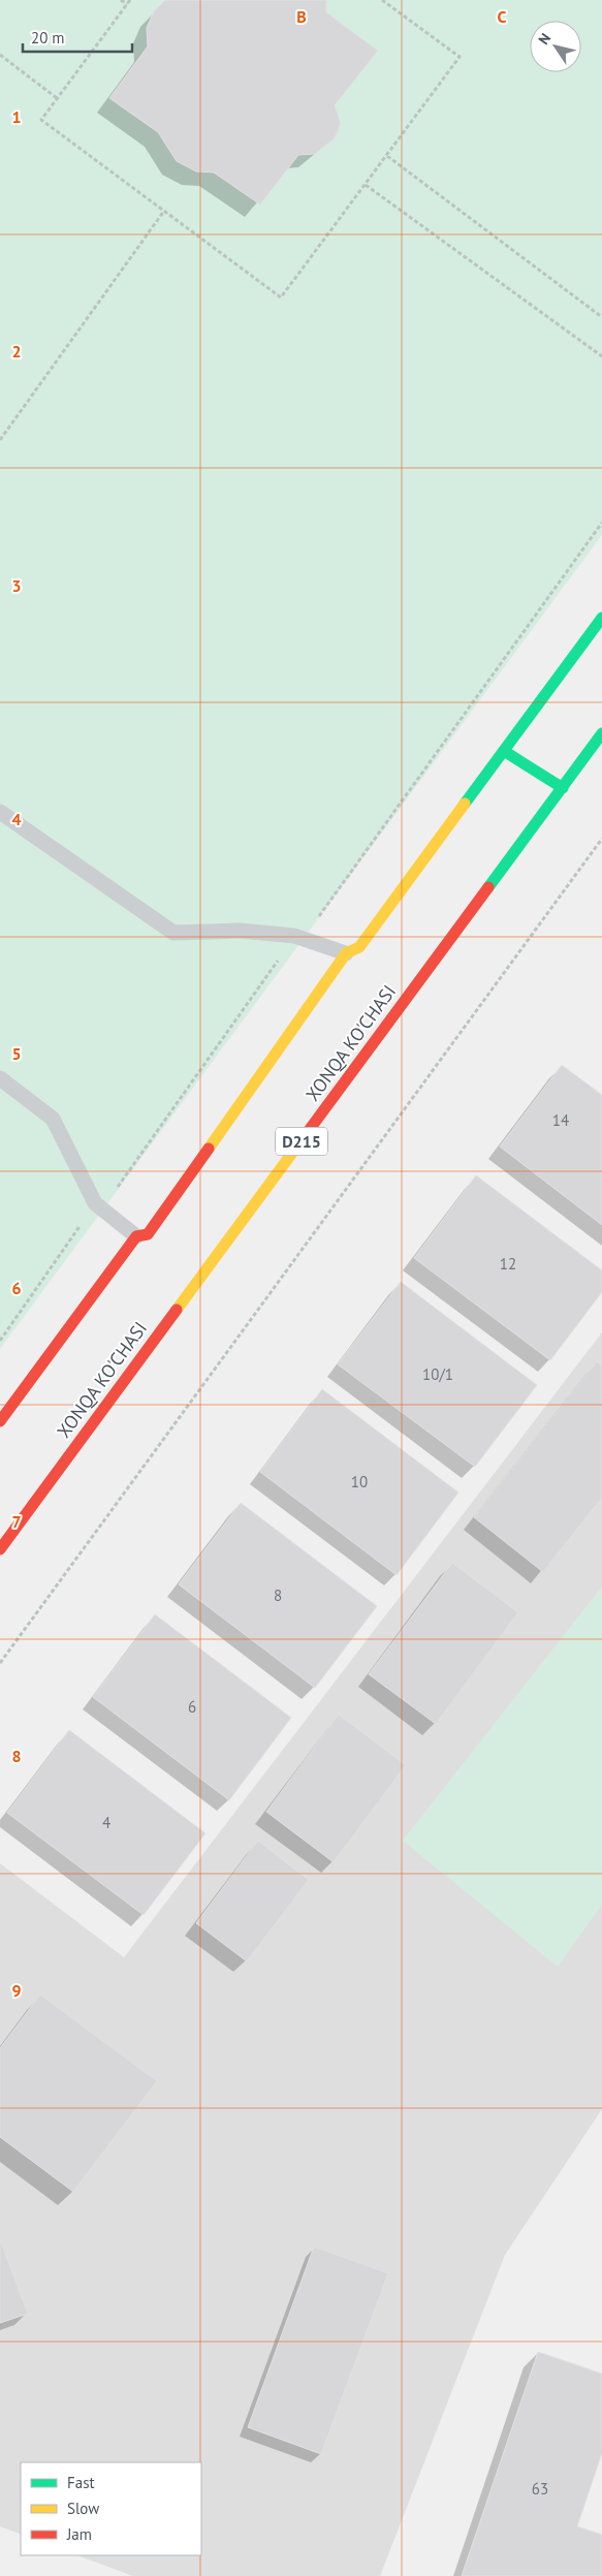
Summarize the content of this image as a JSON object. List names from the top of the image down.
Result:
{
  "streets": {
    "main road": ["XONQA KO'CHASI", "D215"]
  },
  "house_numbers": [
    "14",
    "12",
    "10/1",
    "10",
    "8",
    "6",
    "4",
    "63"
  ],
  "legend": ["Fast", "Slow", "Jam"],
  "scale_bar": "20 m",
  "north": "top left",
  "grid": {
    "columns": ["B", "C"],
    "rows": [
      "1",
      "2",
      "3",
      "4",
      "5",
      "6",
      "7",
      "8",
      "9"
    ]
  }
}
